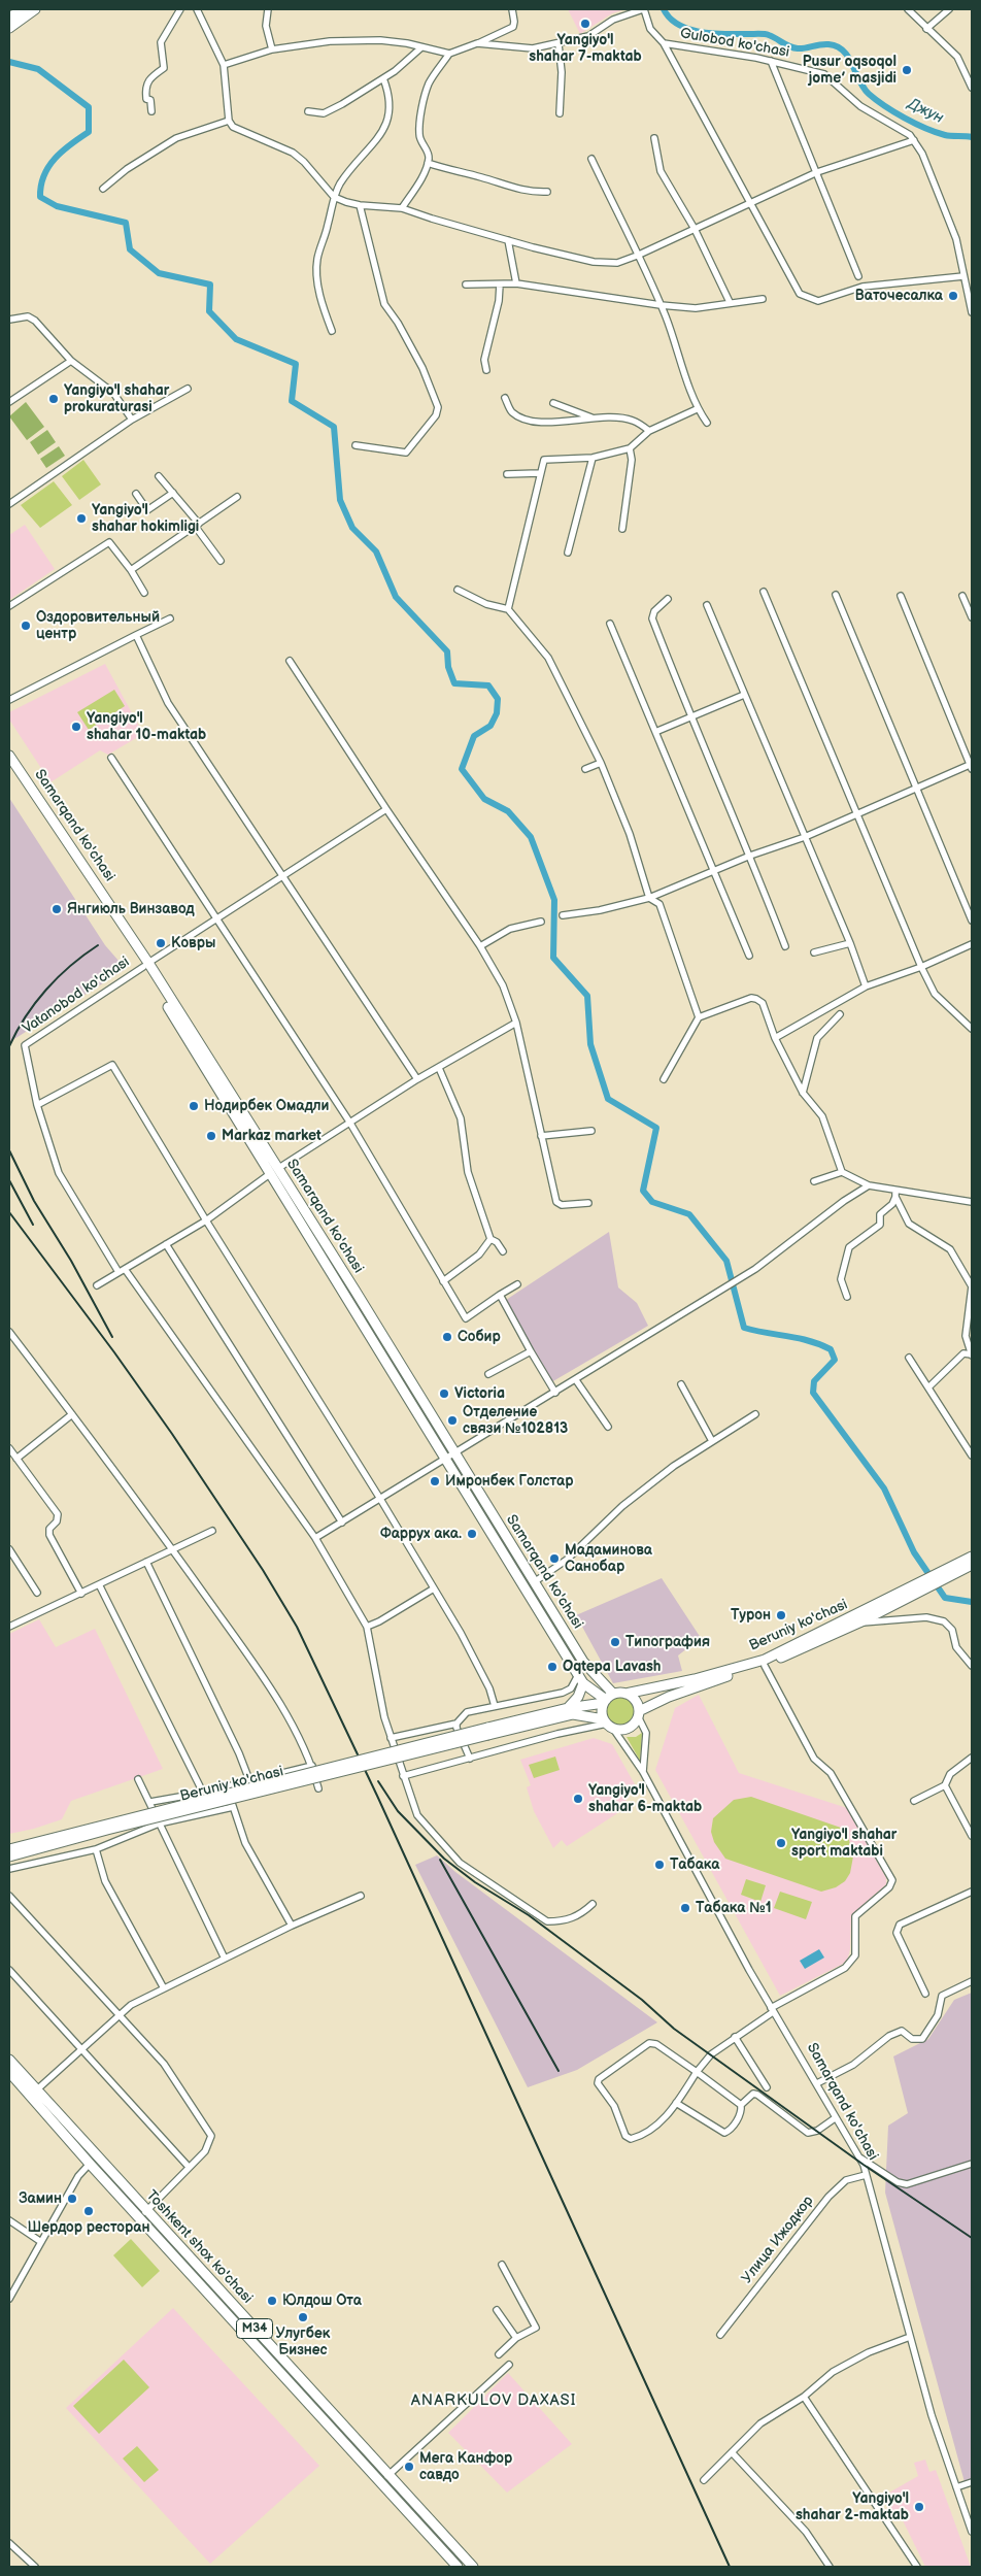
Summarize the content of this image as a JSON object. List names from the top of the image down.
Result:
{
  "streets": {
    "main road": [
      "Samarqand ko'chasi",
      "Beruniy ko'chasi",
      "Toshkent shox ko'chasi",
      "M34"
    ],
    "street": ["Gulobod ko'chasi", "Vatanobod ko'chasi", "Улица Ижодкор"]
  },
  "crossings": [
    ["Samarqand ko'chasi", "Vatanobod ko'chasi"],
    ["Samarqand ko'chasi", "Beruniy ko'chasi"],
    ["Samarqand ko'chasi", "Улица Ижодкор"],
    ["Vatanobod ko'chasi", "Beruniy ko'chasi"]
  ],
  "districts": ["ANARKULOV DAXASI"],
  "water": ["Джун"],
  "places": [
    "Yangiyo'l shahar 7-maktab",
    "Pusur oqsoqol jome’ masjidi",
    "Ваточесалка",
    "Yangiyo'l shahar prokuraturasi",
    "Yangiyo'l shahar hokimligi",
    "Оздоровительный центр",
    "Yangiyo'l shahar 10-maktab",
    "Янгиюль Винзавод",
    "Ковры",
    "Нодирбек Омадли",
    "Markaz market",
    "Собир",
    "Victoria",
    "Отделение связи №102813",
    "Имронбек Голстар",
    "Фаррух ака.",
    "Мадаминова Санобар",
    "Турон",
    "Типография",
    "Oqtepa Lavash",
    "Yangiyo'l shahar 6-maktab",
    "Yangiyo'l shahar sport maktabi",
    "Табака",
    "Табака №1",
    "Замин",
    "Шердор ресторан",
    "Юлдош Ота",
    "Улугбек Бизнес",
    "Мега Канфор савдо",
    "Yangiyo'l shahar 2-maktab"
  ]
}
